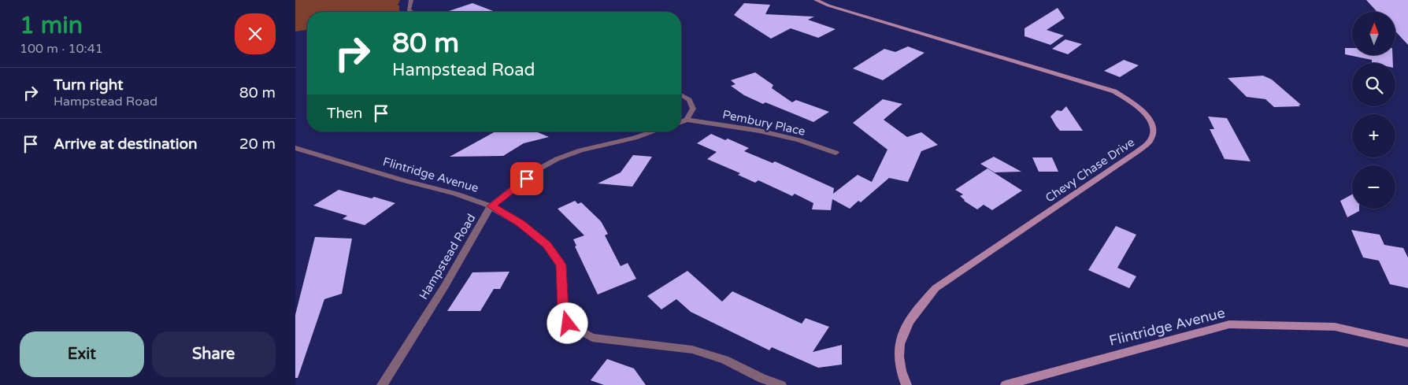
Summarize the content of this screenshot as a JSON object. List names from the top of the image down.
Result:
{
  "streets": {
    "main road": ["Chevy Chase Drive", "Flintridge Avenue"],
    "street": ["Pembury Place", "Hampstead Road"]
  },
  "crossings": [
    ["Flintridge Avenue", "Hampstead Road"]
  ],
  "north": "top",
  "page": {
    "heading": ["1 min", "100 m · 10:41"],
    "map_buttons": ["+", "−"],
    "turn": ["80 m", "Hampstead Road"],
    "list": [
      {
        "name": "Turn right",
        "note": "Hampstead Road",
        "value": "80 m"
      },
      {
        "name": "Arrive at destination",
        "value": "20 m"
      }
    ],
    "then": "Then",
    "buttons": ["Exit", "Share"]
  }
}
